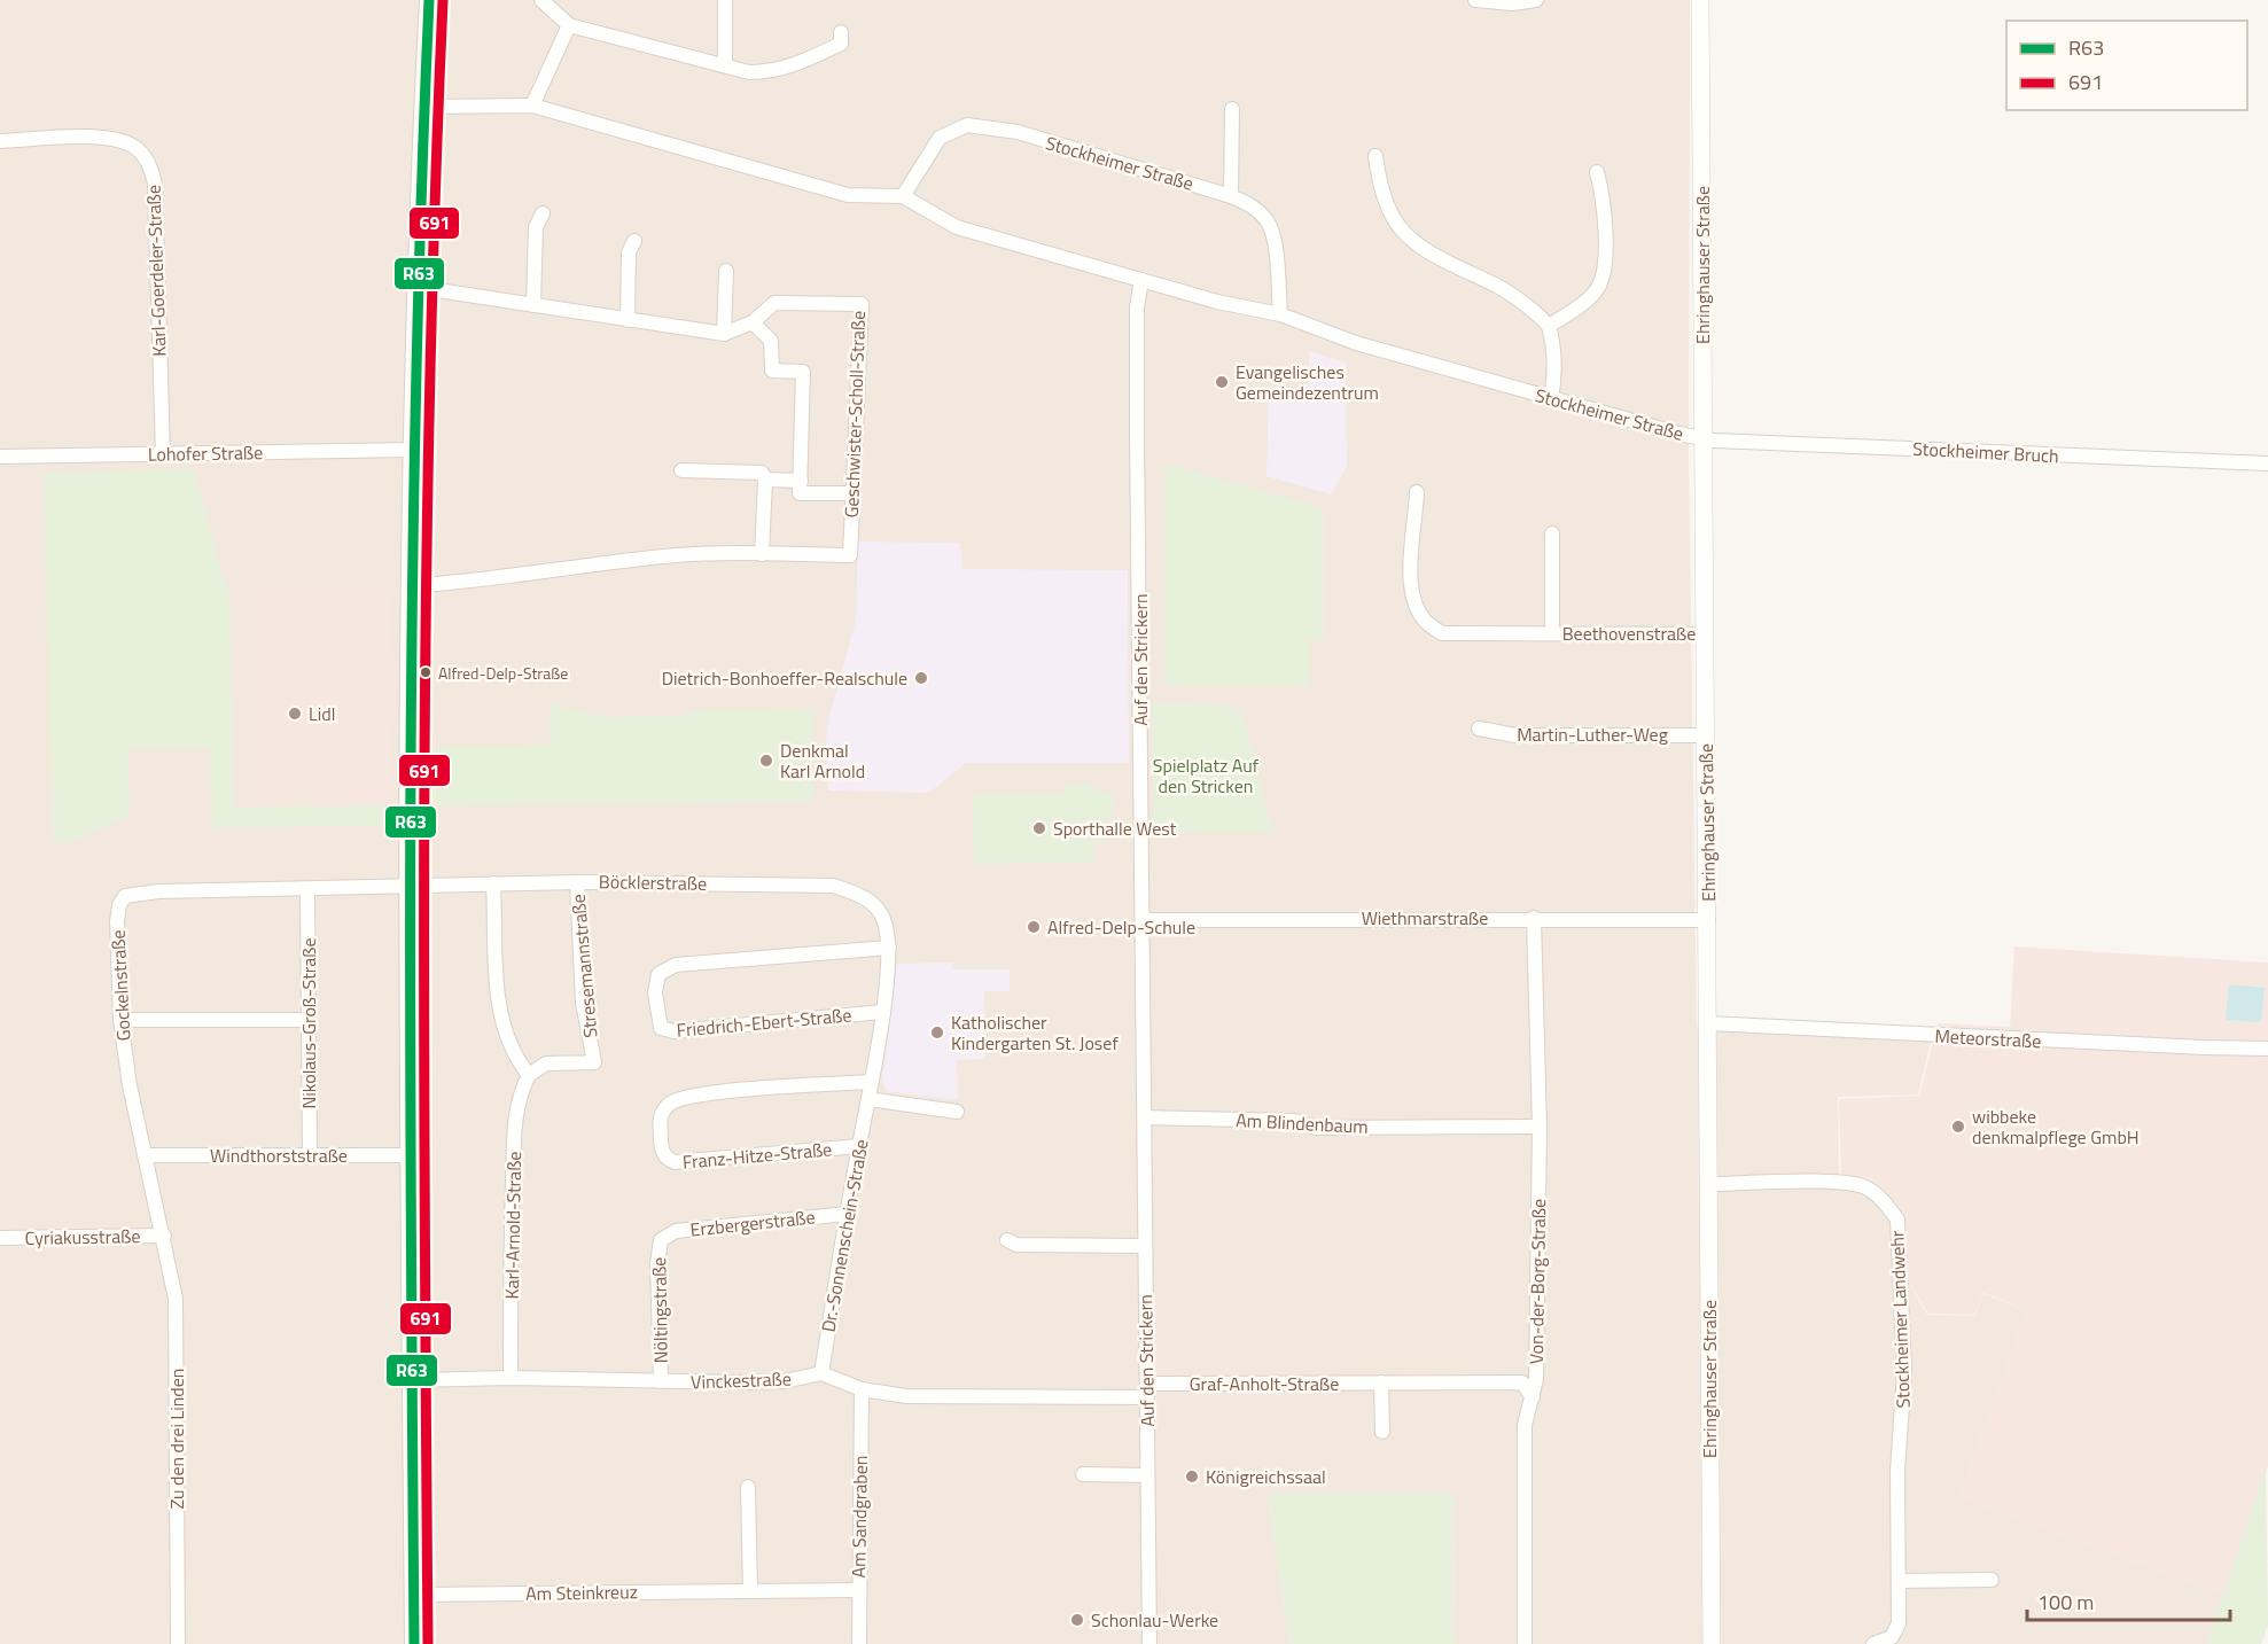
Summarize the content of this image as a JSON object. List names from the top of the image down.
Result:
{
  "streets": {
    "street": [
      "Stockheimer Straße",
      "Ehringhauser Straße",
      "Karl-Goerdeler-Straße",
      "Geschwister-Scholl-Straße",
      "Stockheimer Bruch",
      "Lohofer Straße",
      "Beethovenstraße",
      "Auf den Strickern",
      "Martin-Luther-Weg",
      "Böcklerstraße",
      "Wiethmarstraße",
      "Stresemannstraße",
      "Gockelnstraße",
      "Friedrich-Ebert-Straße",
      "Nikolaus-Groß-Straße",
      "Meteorstraße",
      "Am Blindenbaum",
      "Windthorststraße",
      "Franz-Hitze-Straße",
      "Erzbergerstraße",
      "Karl-Arnold-Straße",
      "Dr.-Sonnenschein-Straße",
      "Cyriakusstraße",
      "Von-der-Borg-Straße",
      "Nöltingstraße",
      "Stockheimer Landwehr",
      "Vinckestraße",
      "Graf-Anholt-Straße",
      "Zu den drei Linden",
      "Am Sandgraben",
      "Am Steinkreuz"
    ]
  },
  "crossings": [
    ["Stockheimer Straße", "Ehringhauser Straße"],
    ["Stockheimer Straße", "Stockheimer Bruch"],
    ["Stockheimer Straße", "Auf den Strickern"],
    ["Ehringhauser Straße", "Stockheimer Bruch"],
    ["Ehringhauser Straße", "Beethovenstraße"],
    ["Ehringhauser Straße", "Martin-Luther-Weg"],
    ["Ehringhauser Straße", "Wiethmarstraße"],
    ["Ehringhauser Straße", "Meteorstraße"],
    ["Ehringhauser Straße", "Stockheimer Landwehr"],
    ["Karl-Goerdeler-Straße", "Lohofer Straße"],
    ["Auf den Strickern", "Wiethmarstraße"],
    ["Auf den Strickern", "Am Blindenbaum"],
    ["Auf den Strickern", "Graf-Anholt-Straße"],
    ["Böcklerstraße", "Stresemannstraße"],
    ["Böcklerstraße", "Gockelnstraße"],
    ["Böcklerstraße", "Dr.-Sonnenschein-Straße"],
    ["Wiethmarstraße", "Von-der-Borg-Straße"],
    ["Stresemannstraße", "Karl-Arnold-Straße"],
    ["Gockelnstraße", "Nikolaus-Groß-Straße"],
    ["Gockelnstraße", "Windthorststraße"],
    ["Gockelnstraße", "Cyriakusstraße"],
    ["Gockelnstraße", "Zu den drei Linden"],
    ["Friedrich-Ebert-Straße", "Dr.-Sonnenschein-Straße"],
    ["Nikolaus-Groß-Straße", "Windthorststraße"],
    ["Am Blindenbaum", "Von-der-Borg-Straße"],
    ["Franz-Hitze-Straße", "Dr.-Sonnenschein-Straße"],
    ["Erzbergerstraße", "Dr.-Sonnenschein-Straße"],
    ["Erzbergerstraße", "Nöltingstraße"],
    ["Karl-Arnold-Straße", "Vinckestraße"],
    ["Dr.-Sonnenschein-Straße", "Vinckestraße"],
    ["Cyriakusstraße", "Zu den drei Linden"],
    ["Von-der-Borg-Straße", "Graf-Anholt-Straße"],
    ["Nöltingstraße", "Vinckestraße"],
    ["Am Sandgraben", "Am Steinkreuz"]
  ],
  "parks": ["Spielplatz Auf den Stricken"],
  "places": [
    "Evangelisches Gemeindezentrum",
    "Alfred-Delp-Straße",
    "Dietrich-Bonhoeffer-Realschule",
    "Lidl",
    "Denkmal Karl Arnold",
    "Sporthalle West",
    "Alfred-Delp-Schule",
    "Katholischer Kindergarten St. Josef",
    "wibbeke denkmalpflege GmbH",
    "Königreichssaal",
    "Schonlau-Werke"
  ],
  "lines": ["transit line R63", "transit line 691"],
  "legend": ["R63", "691"],
  "scale_bar": "100 m"
}
